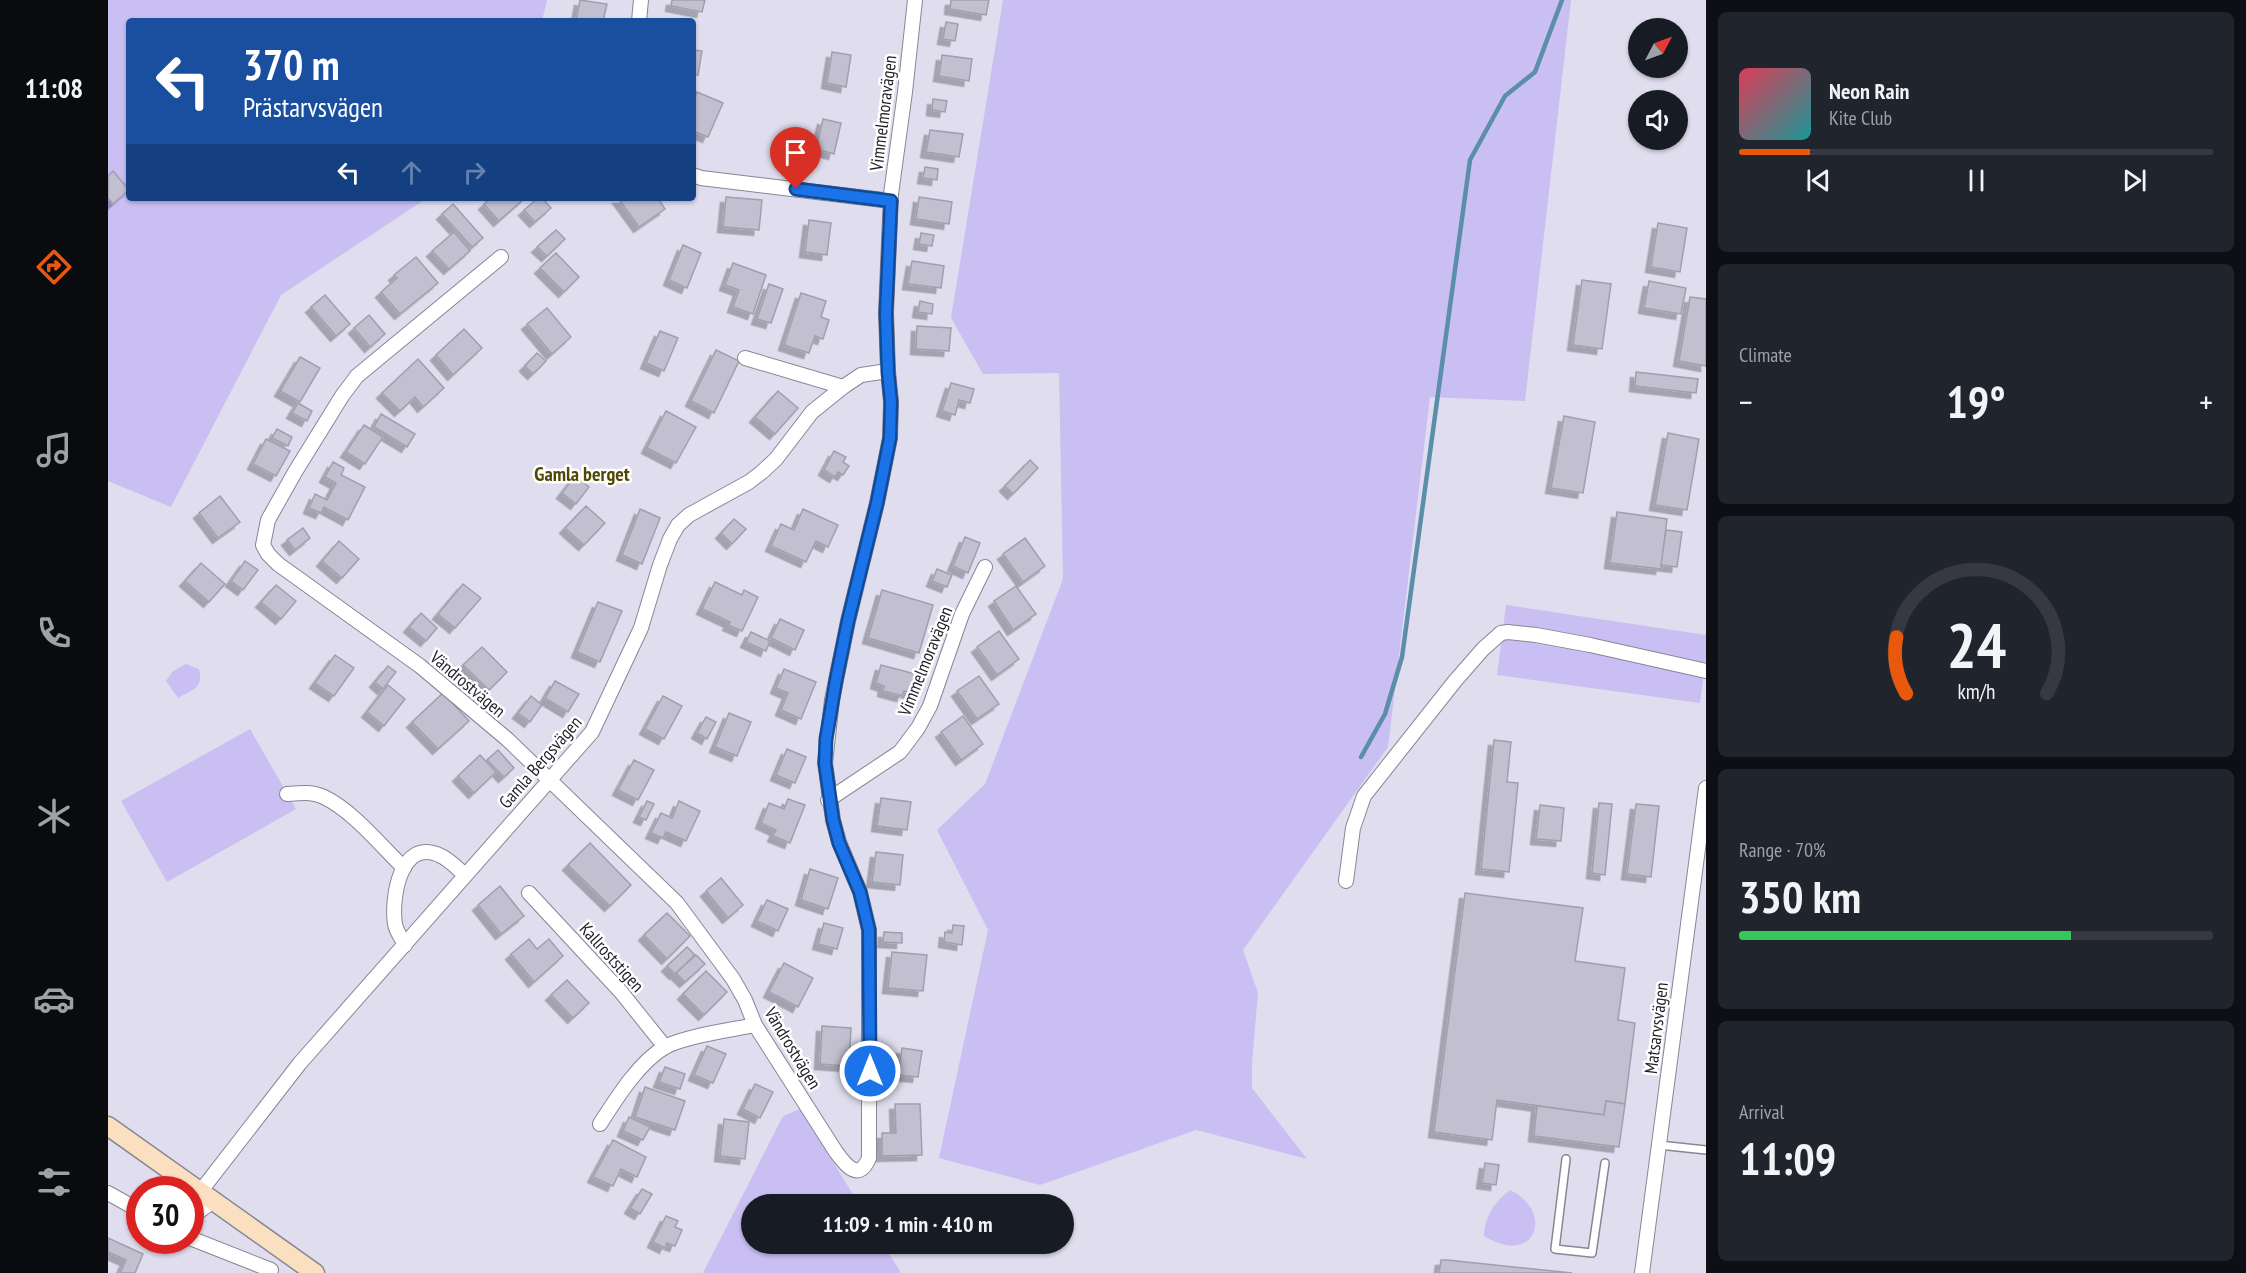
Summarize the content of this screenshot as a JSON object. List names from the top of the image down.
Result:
{
  "streets": {
    "street": [
      "Vimmelmoravägen",
      "Vändrostvägen",
      "Gamla Bergsvägen",
      "Kallroststigen",
      "Matsarvsvägen"
    ]
  },
  "crossings": [
    ["Vimmelmoravägen", "Vändrostvägen"],
    ["Vimmelmoravägen", "Gamla Bergsvägen"],
    ["Vändrostvägen", "Gamla Bergsvägen"]
  ],
  "districts": ["Gamla berget"],
  "north": "top right",
  "page": {
    "tabs": "11:08",
    "turn": ["370 m", "Prästarvsvägen"],
    "song": ["Neon Rain", "Kite Club"],
    "tile": [
      "Climate",
      ["Range · 70%", "350 km"],
      ["Arrival", "11:09"]
    ],
    "heat": ["−", "19°", "+"],
    "limit": "30",
    "trip": "11:09 · 1 min · 410 m",
    "gauge": ["24", "km/h"]
  }
}
